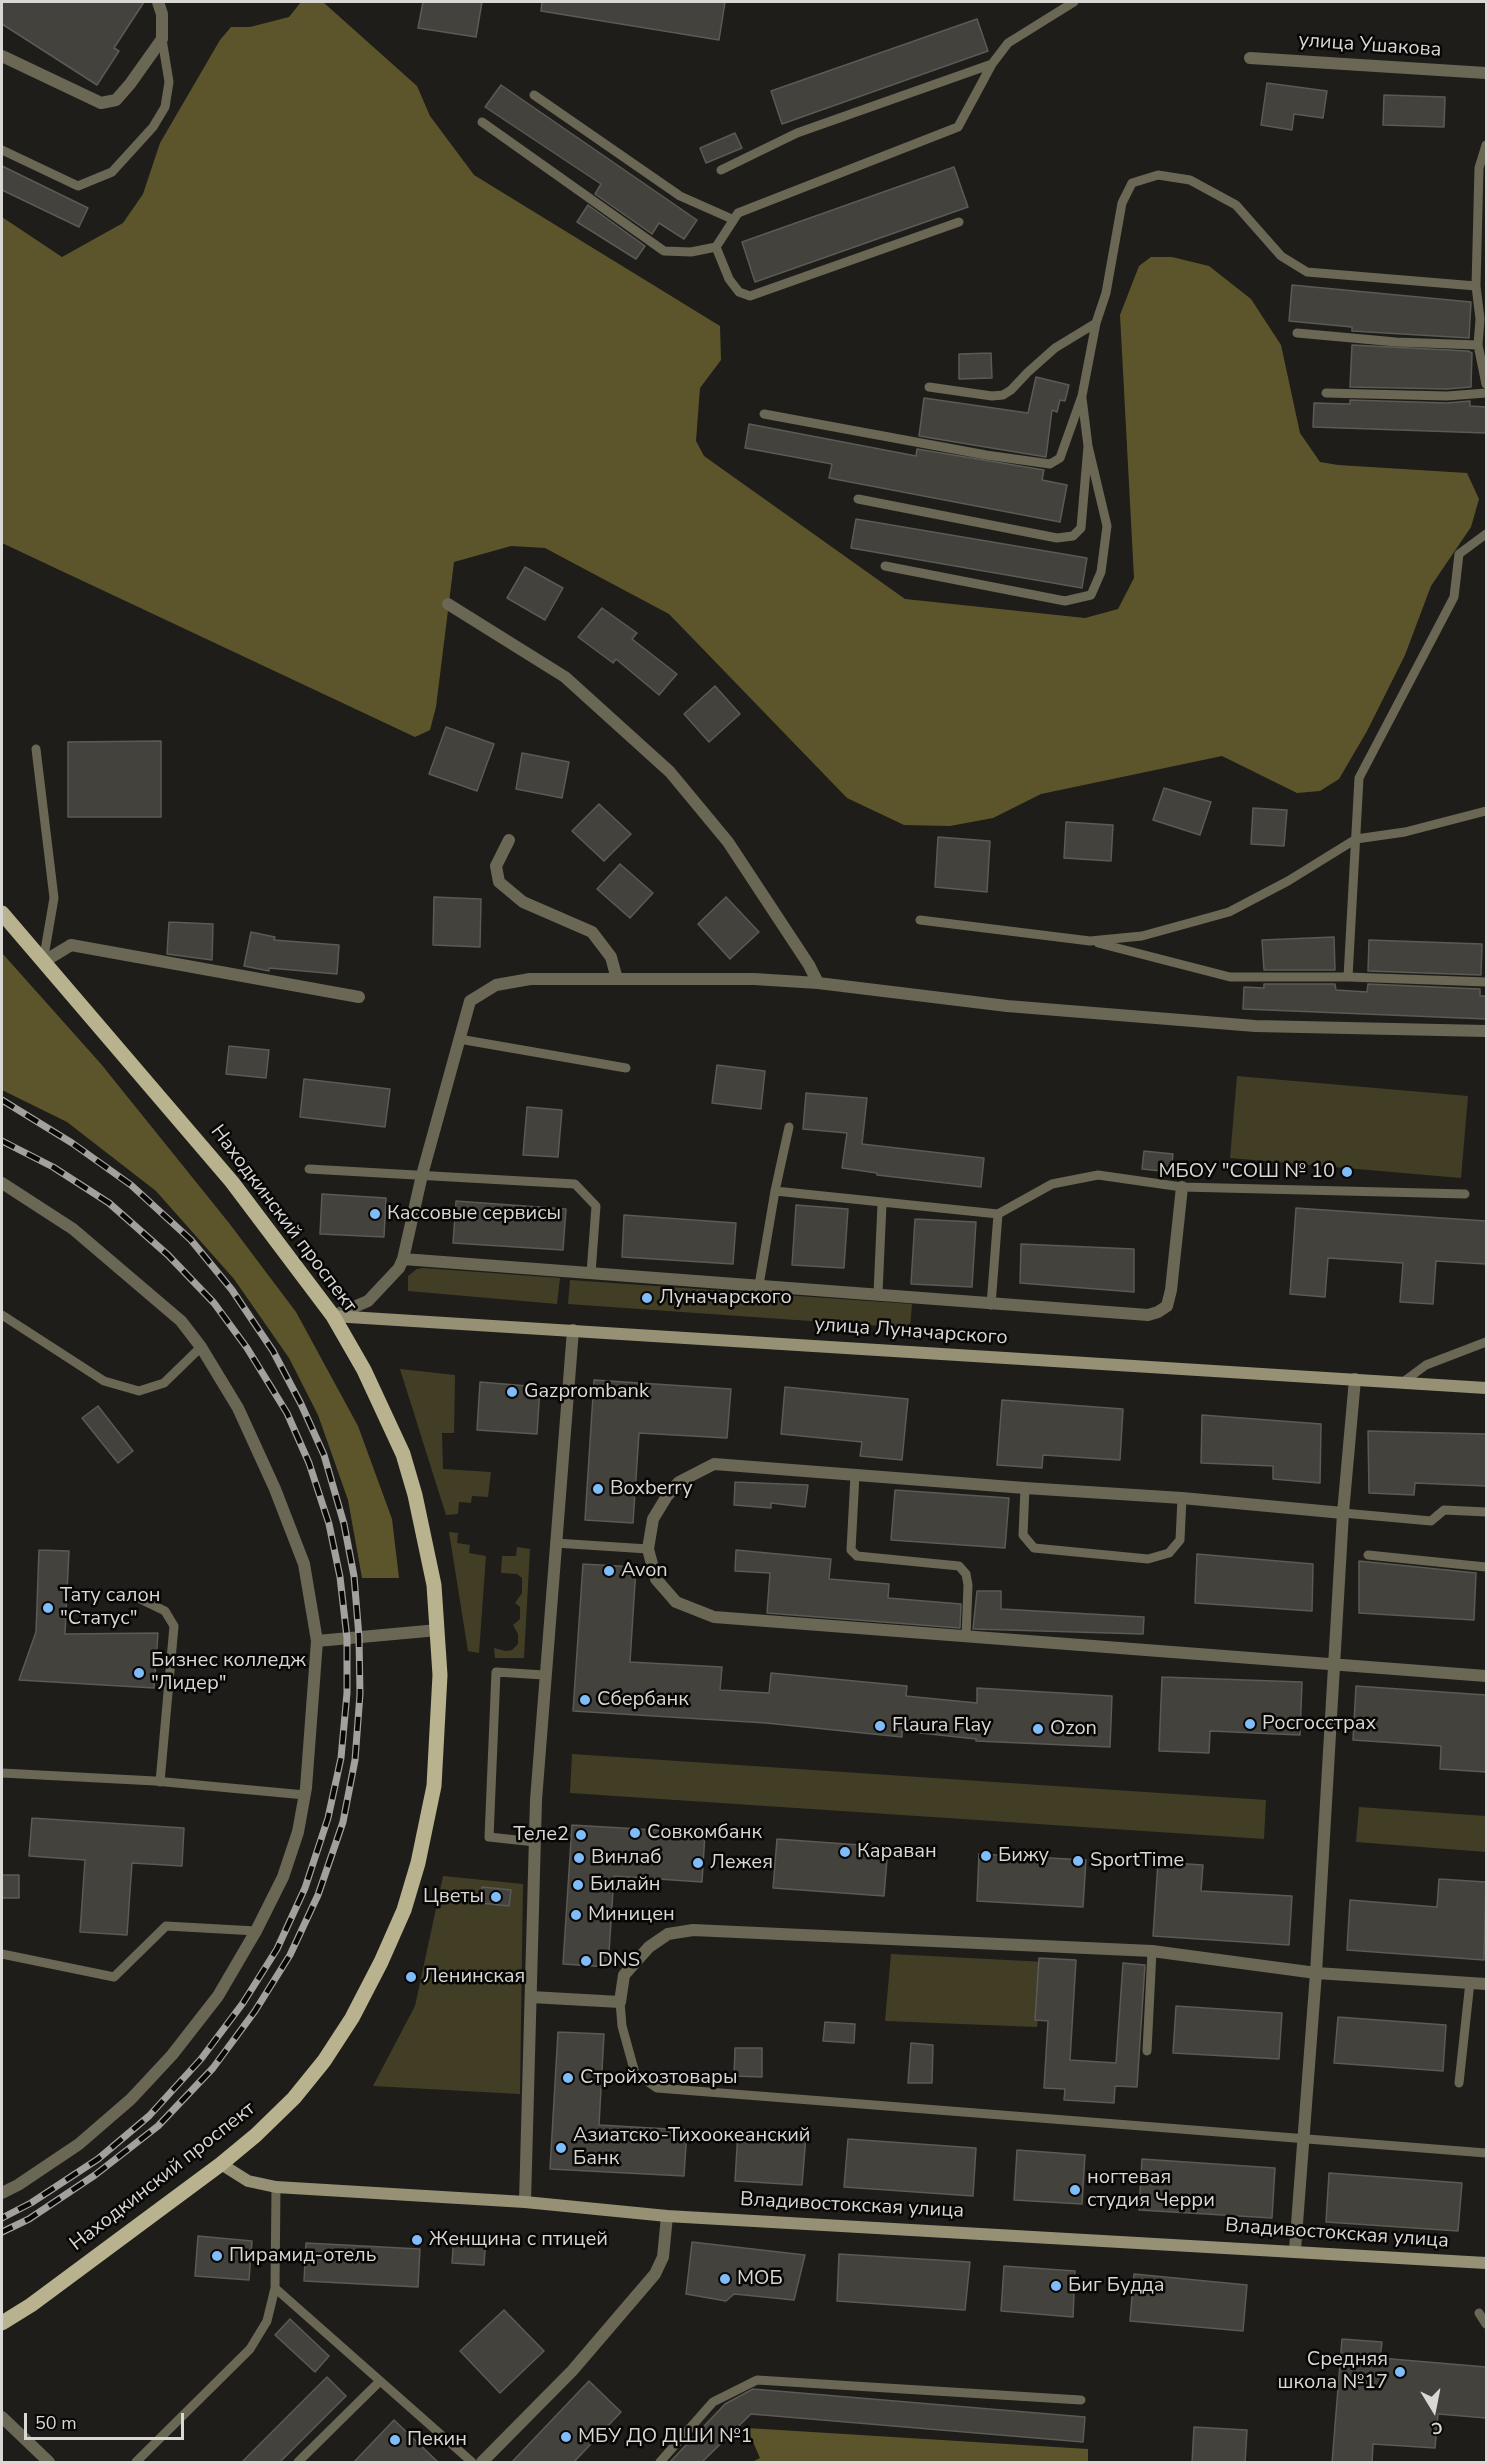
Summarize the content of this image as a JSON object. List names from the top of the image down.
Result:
{
  "streets": {
    "main road": ["Находкинский проспект", "улица Луначарского", "Владивостокская улица"],
    "street": ["улица Ушакова"]
  },
  "crossings": [
    ["Находкинский проспект", "улица Луначарского"],
    ["Находкинский проспект", "Владивостокская улица"]
  ],
  "places": [
    "МБОУ \"СОШ № 10",
    "Кассовые сервисы",
    "Луначарского",
    "Gazprombank",
    "Boxberry",
    "Avon",
    "Тату салон \"Статус\"",
    "Бизнес колледж \"Лидер\"",
    "Сбербанк",
    "Росгосстрах",
    "Flaura Flay",
    "Ozon",
    "Совкомбанк",
    "Теле2",
    "Караван",
    "Бижу",
    "Винлаб",
    "SportTime",
    "Лежея",
    "Билайн",
    "Цветы",
    "Миницен",
    "DNS",
    "Ленинская",
    "Стройхозтовары",
    "Азиатско-Тихоокеанский Банк",
    "ногтевая студия Черри",
    "Женщина с птицей",
    "Пирамид-отель",
    "МОБ",
    "Биг Будда",
    "Средняя школа №17",
    "МБУ ДО ДШИ №1",
    "Пекин"
  ],
  "scale_bar": "50 m",
  "north": "bottom"
}
